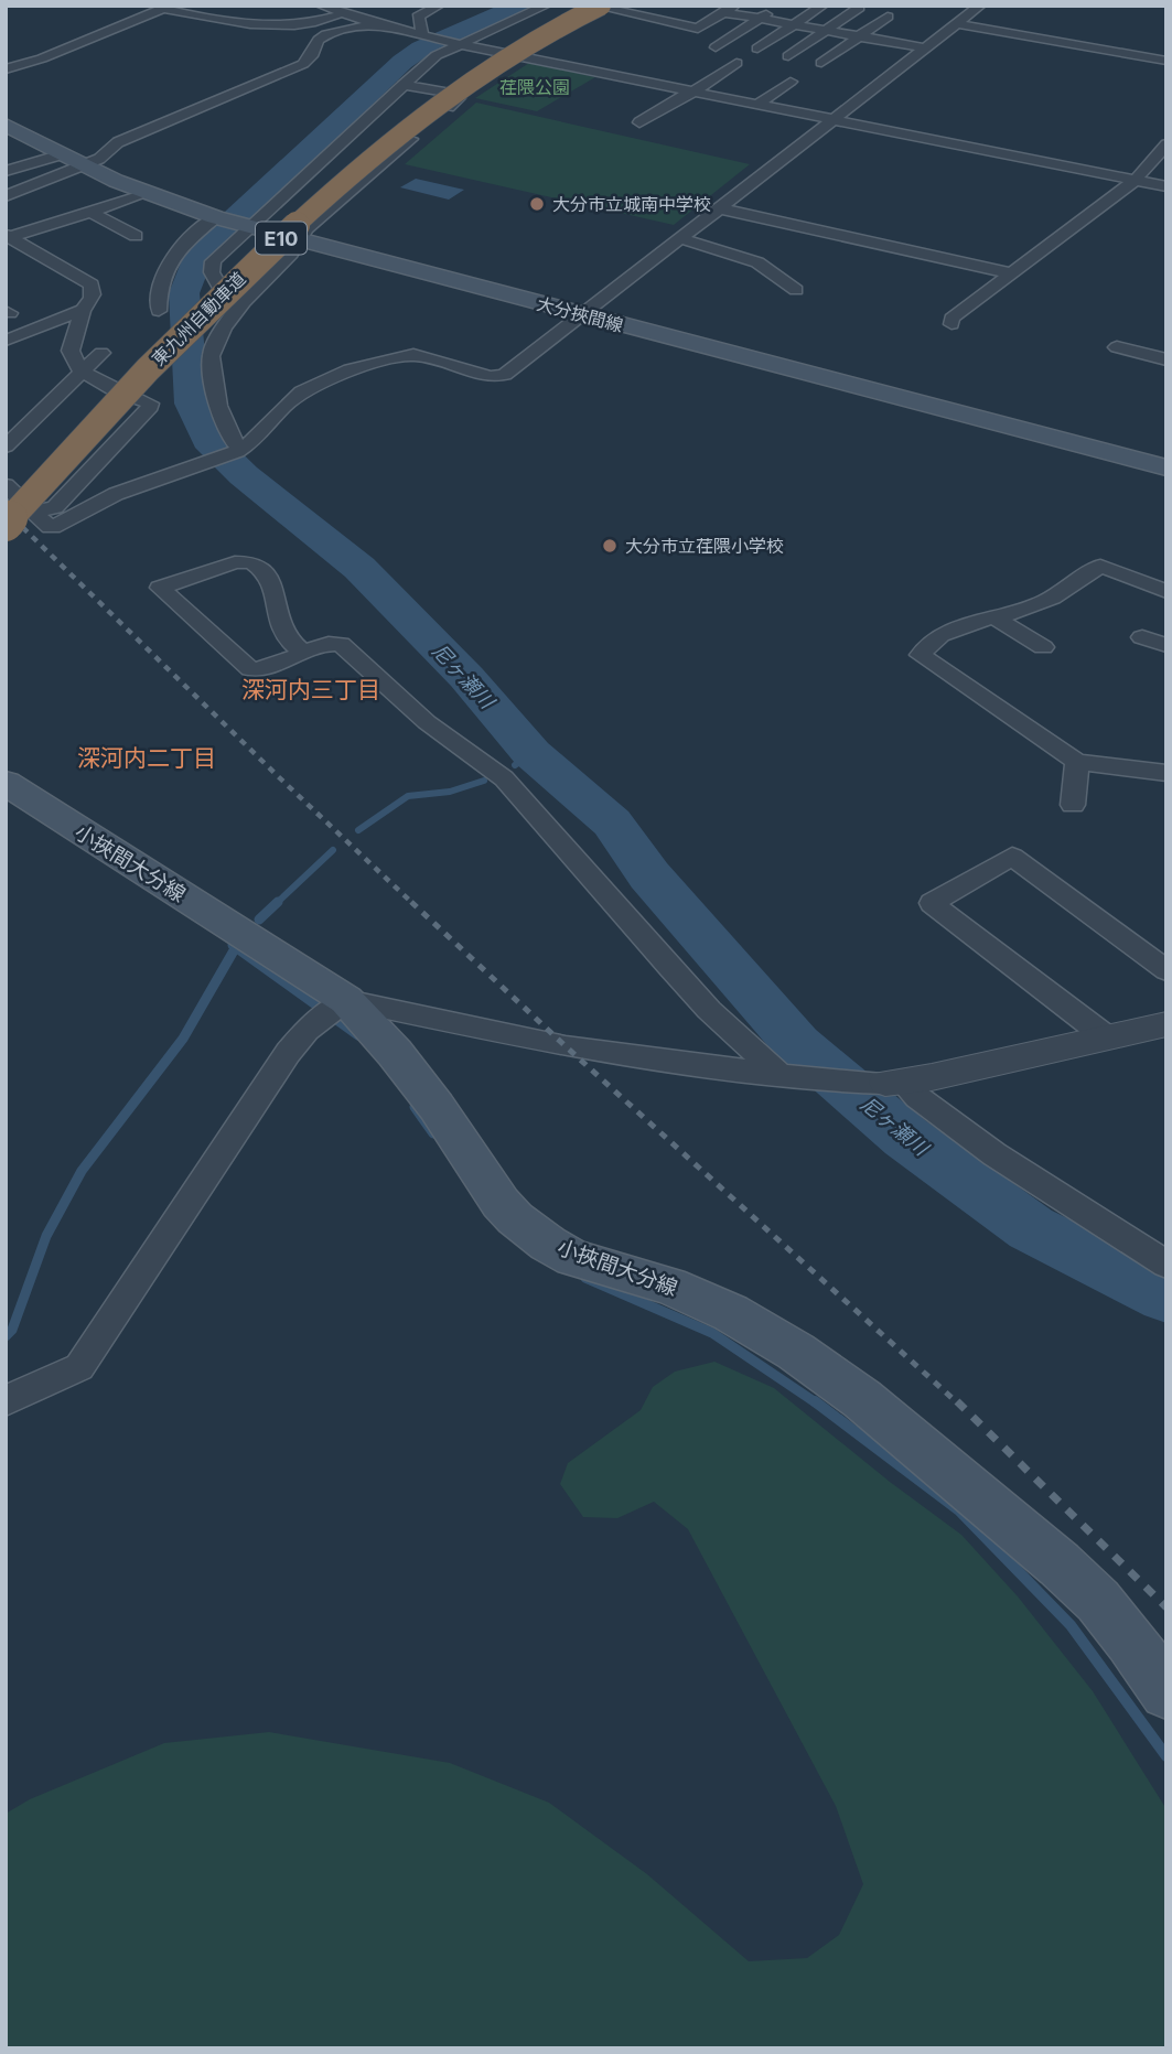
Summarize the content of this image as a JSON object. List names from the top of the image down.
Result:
{
  "streets": {
    "highway": ["E10", "東九州自動車道"],
    "main road": ["大分挾間線", "小挾間大分線"]
  },
  "districts": ["深河内三丁目", "深河内二丁目"],
  "water": ["尼ヶ瀬川"],
  "parks": ["荏隈公園"],
  "places": ["大分市立城南中学校", "大分市立荏隈小学校"]
}
